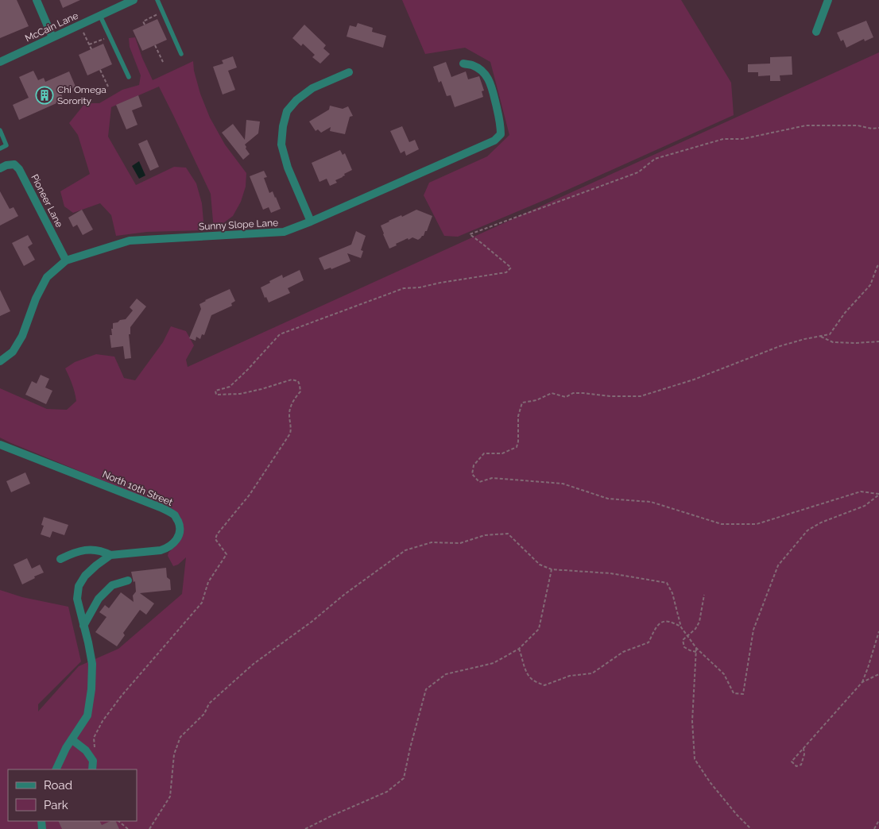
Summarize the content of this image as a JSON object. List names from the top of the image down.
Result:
{
  "streets": {
    "street": [
      "McCain Lane",
      "Pioneer Lane",
      "Sunny Slope Lane",
      "North 10th Street"
    ]
  },
  "crossings": [
    ["Pioneer Lane", "Sunny Slope Lane"]
  ],
  "places": {
    "building": ["Chi Omega Sorority"]
  },
  "legend": ["Road", "Park"]
}
